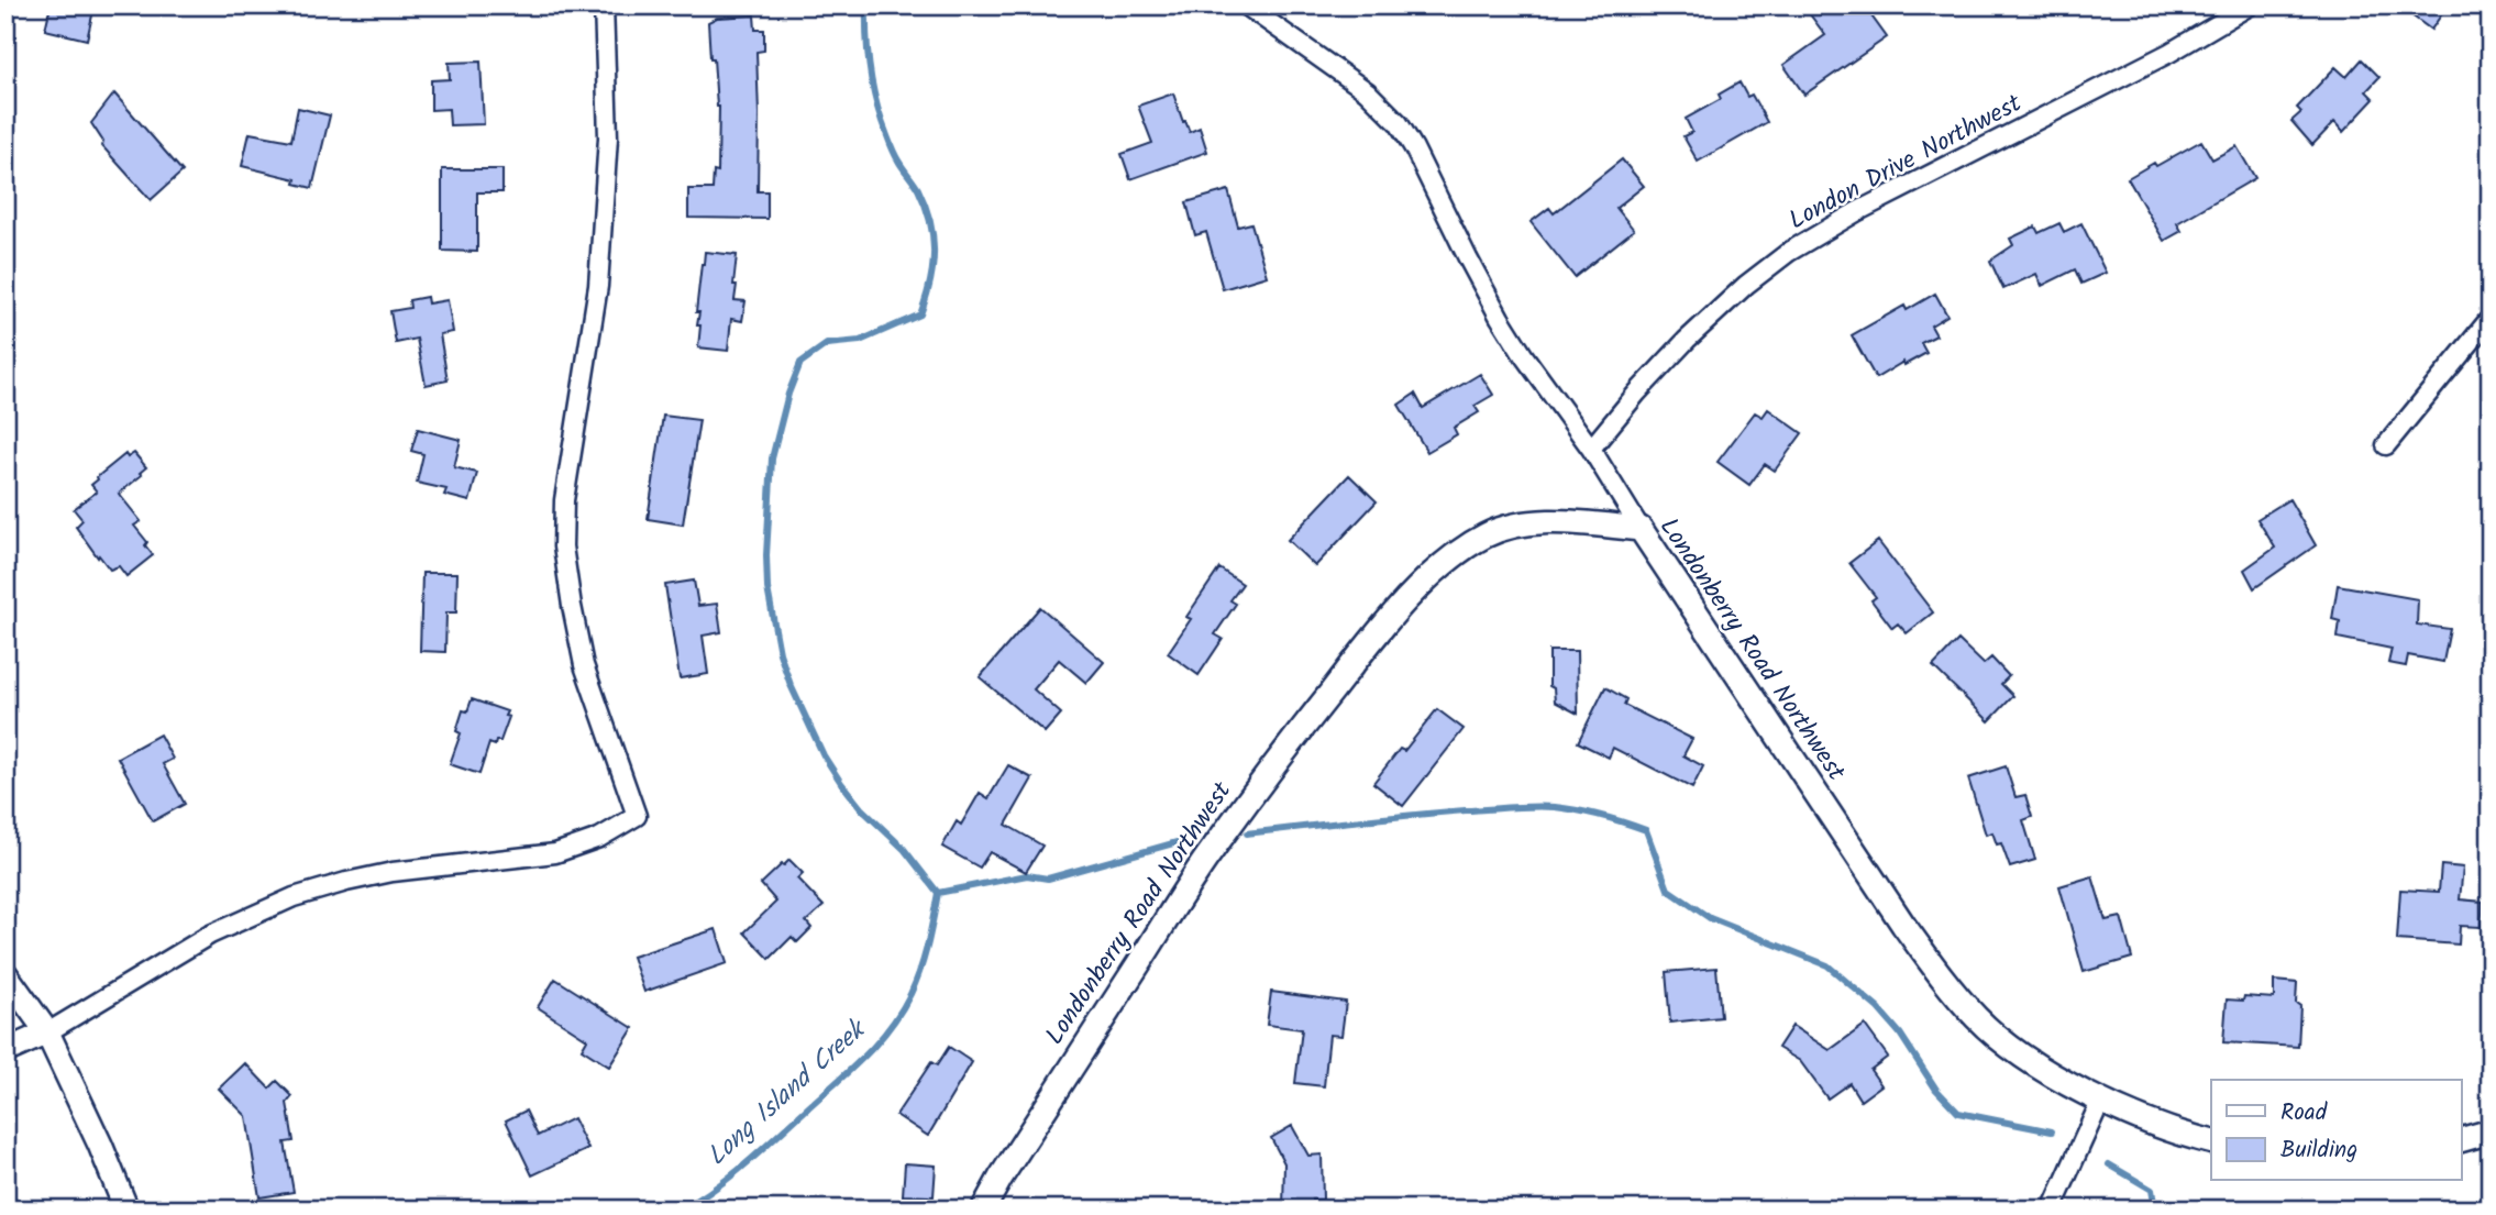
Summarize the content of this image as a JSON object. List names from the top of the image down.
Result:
{
  "streets": {
    "street": ["London Drive Northwest", "Londonberry Road Northwest"]
  },
  "water": ["Long Island Creek"],
  "legend": ["Road", "Building"]
}
